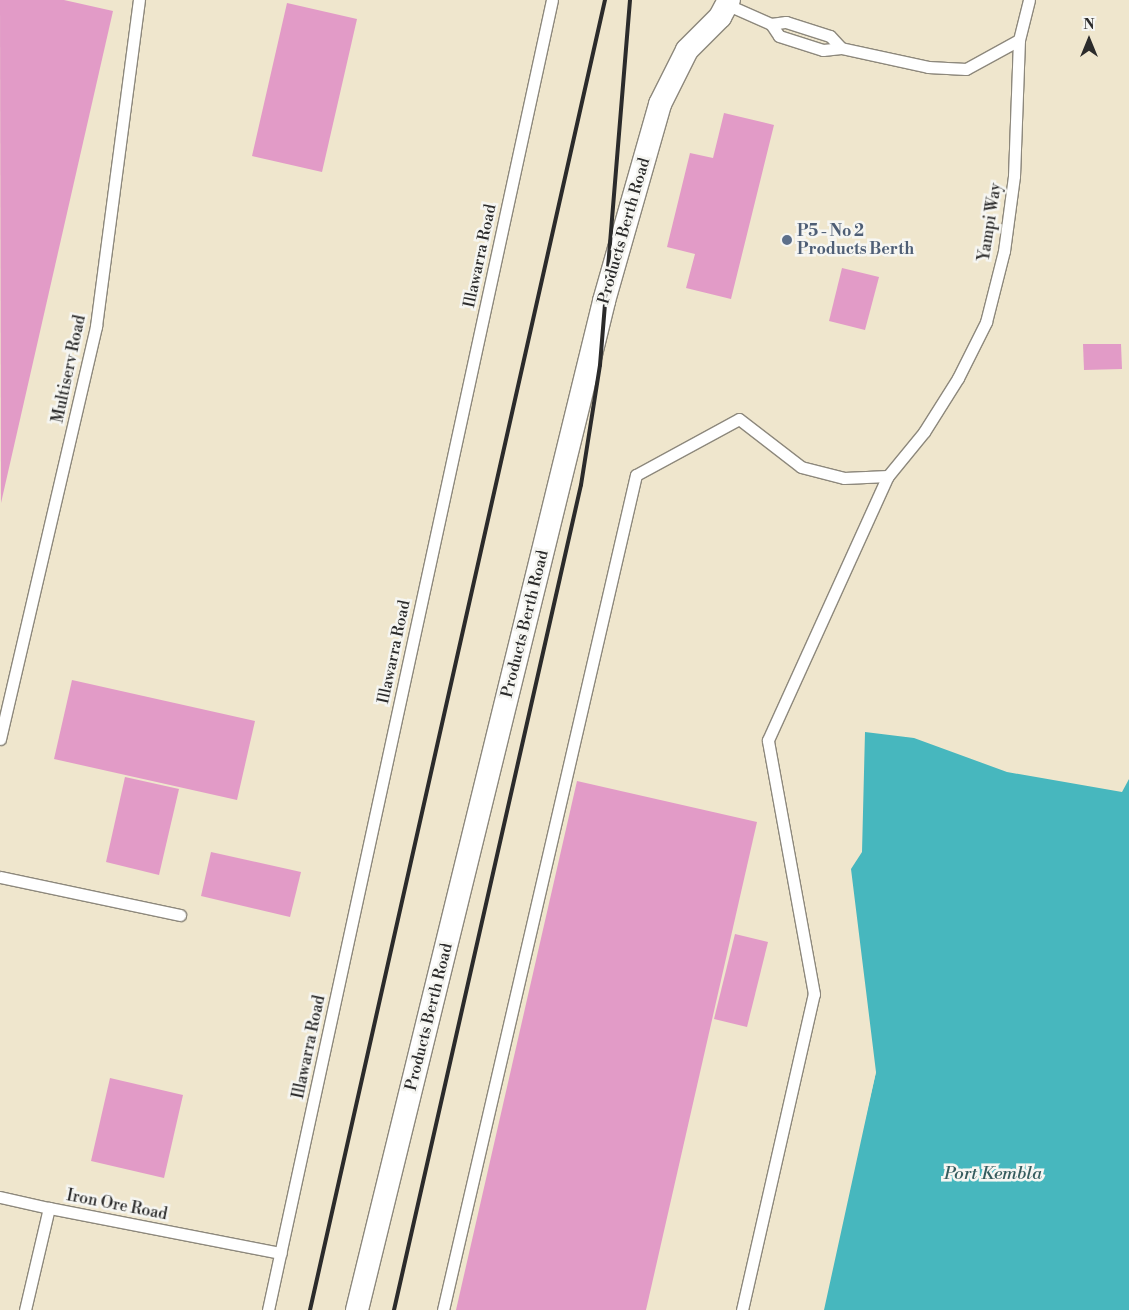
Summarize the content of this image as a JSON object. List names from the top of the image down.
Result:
{
  "streets": {
    "street": ["Products Berth Road"],
    "lane": [
      "Yampi Way",
      "Illawarra Road",
      "Multiserv Road",
      "Iron Ore Road"
    ]
  },
  "crossings": [
    ["Yampi Way", "Products Berth Road"],
    ["Illawarra Road", "Iron Ore Road"]
  ],
  "water": ["Port Kembla"],
  "places": ["P5 - No 2 Products Berth"],
  "north": "top"
}
